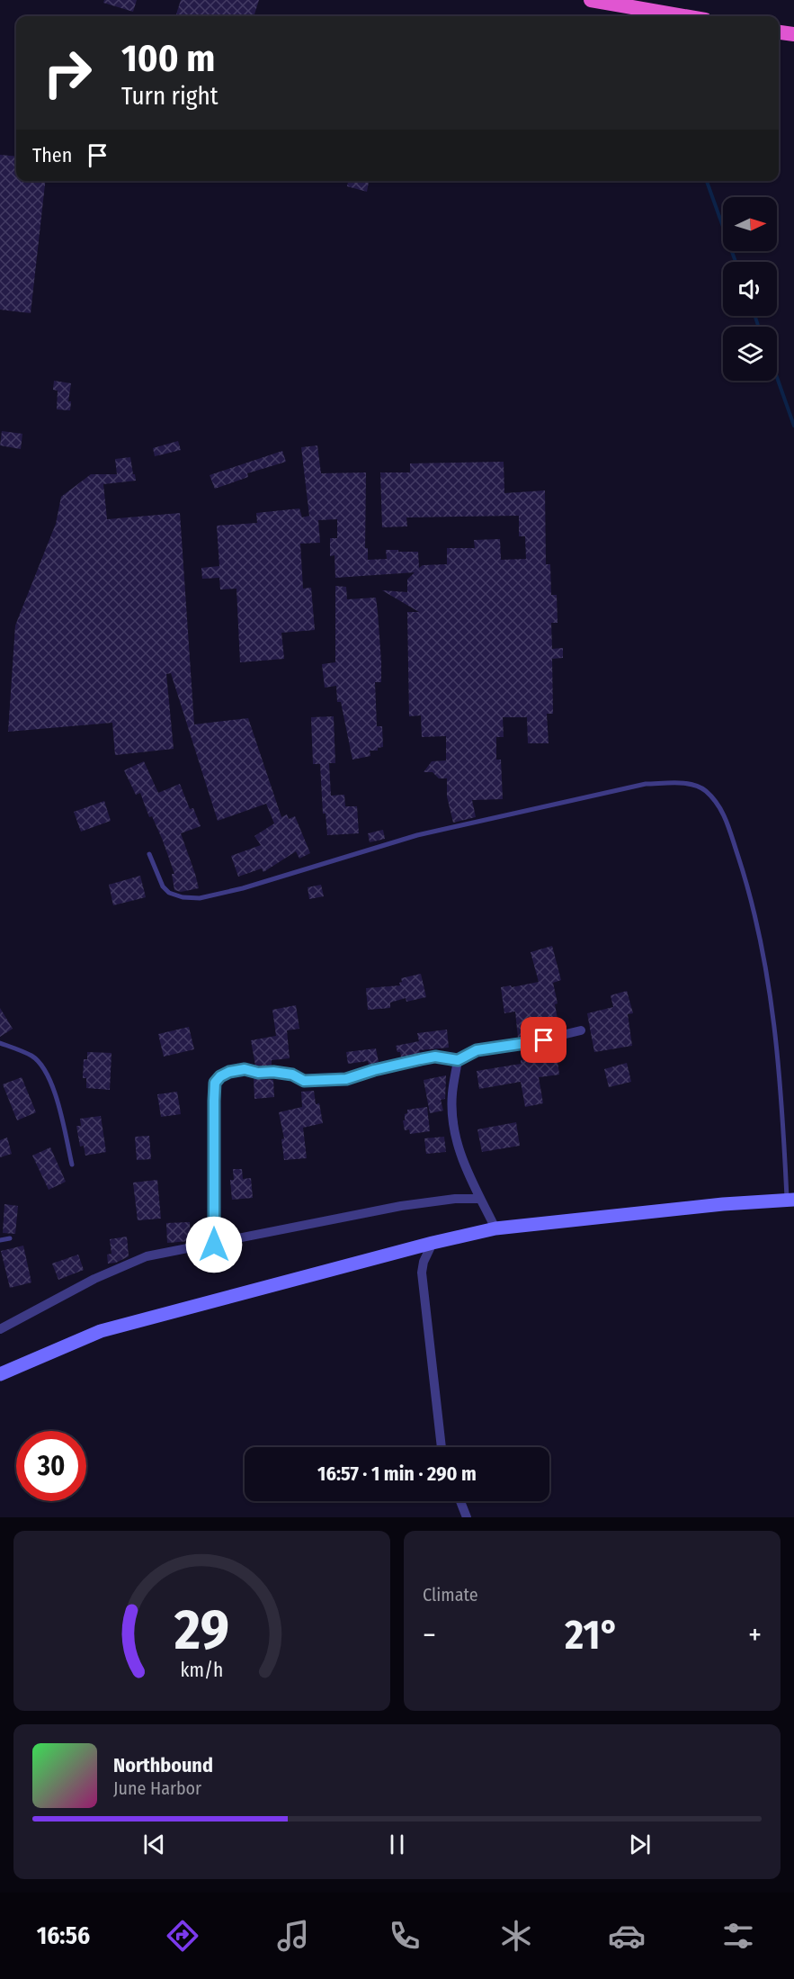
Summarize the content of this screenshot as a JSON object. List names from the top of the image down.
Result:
{
  "north": "right",
  "page": {
    "turn": ["100 m", "Turn right"],
    "then": "Then",
    "limit": "30",
    "trip": "16:57 · 1 min · 290 m",
    "tile": "Climate",
    "heat": ["−", "21°", "+"],
    "song": ["Northbound", "June Harbor"],
    "tabs": "16:56",
    "gauge": ["29", "km/h"]
  }
}
